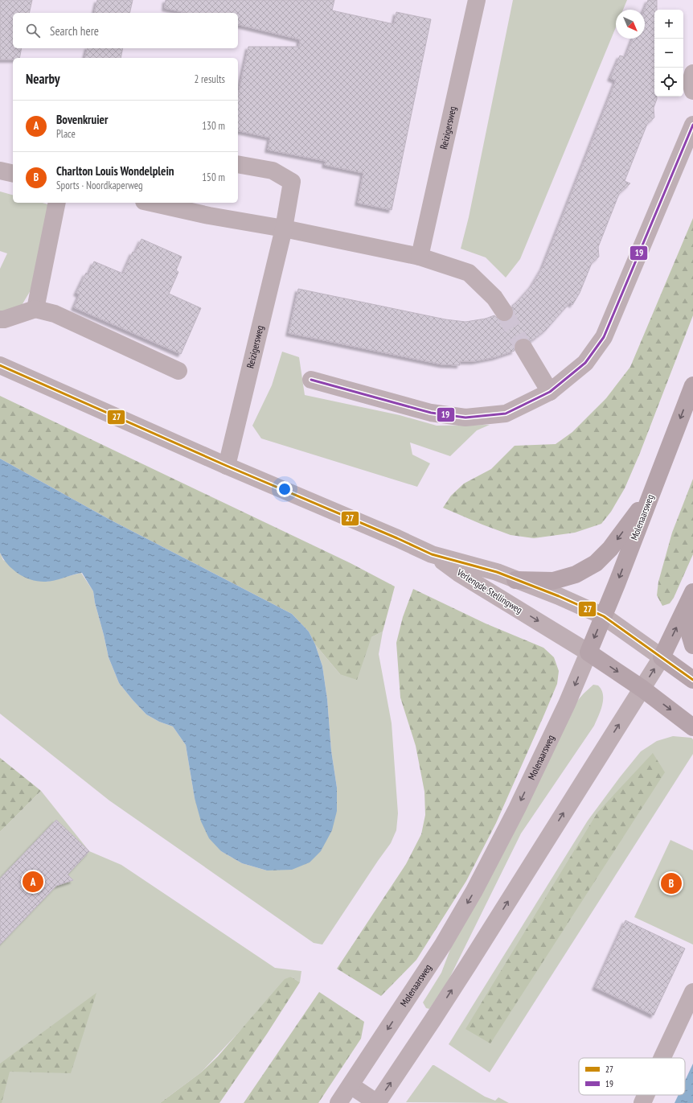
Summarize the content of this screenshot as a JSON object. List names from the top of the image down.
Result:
{
  "streets": {
    "main road": ["Molenaarsweg", "Verlengde Stellingweg"],
    "street": ["Reizigersweg"]
  },
  "crossings": [
    ["Molenaarsweg", "Verlengde Stellingweg"]
  ],
  "one_way": ["Molenaarsweg"],
  "lines": ["transit line 19", "transit line 27"],
  "legend": ["27", "19"],
  "north": "bottom right",
  "page": {
    "map_buttons": ["+", "−"],
    "search": "Search here",
    "heading": ["Nearby", "2 results"],
    "list": [
      {
        "mark": "A",
        "name": "Bovenkruier",
        "note": "Place",
        "value": "130 m"
      },
      {
        "mark": "B",
        "name": "Charlton Louis Wondelplein",
        "note": "Sports · Noordkaperweg",
        "value": "150 m"
      }
    ],
    "pins": ["A", "B"]
  }
}
